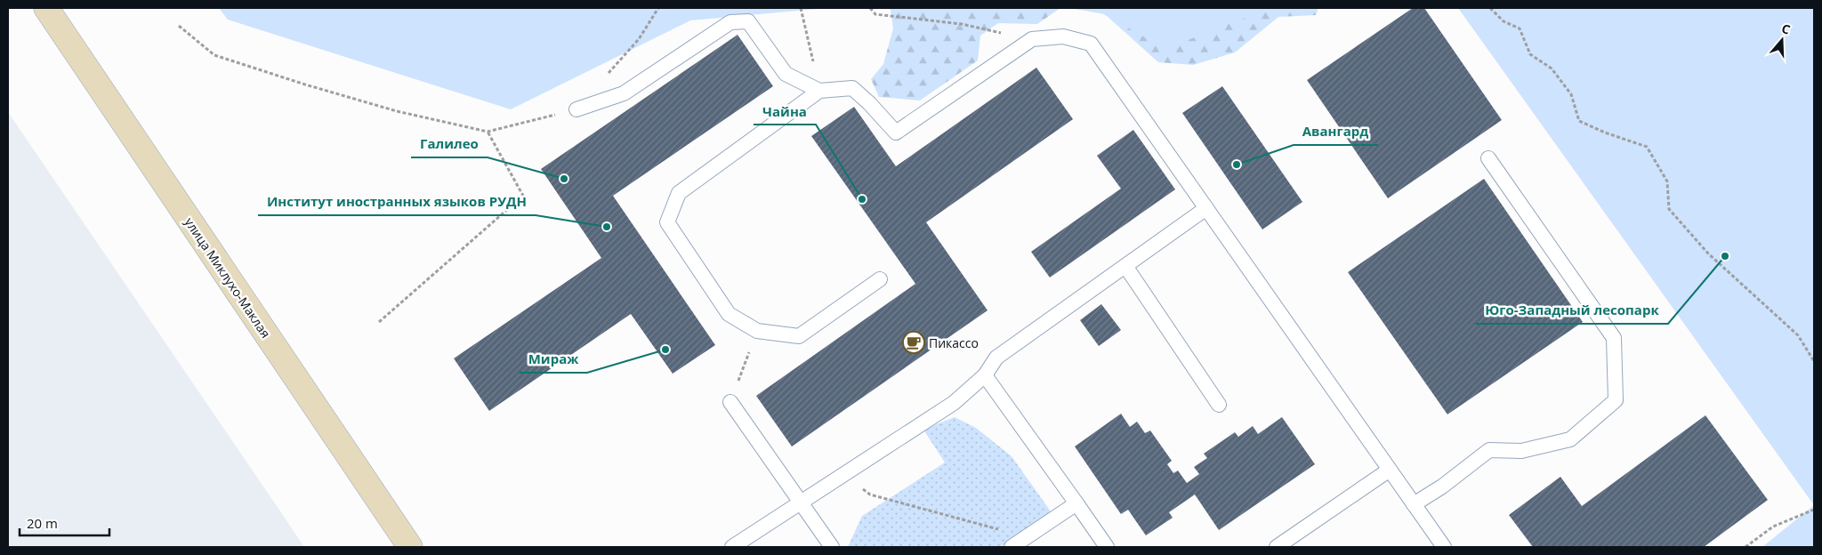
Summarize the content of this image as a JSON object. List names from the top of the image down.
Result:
{
  "streets": {
    "main road": ["улица Миклухо-Маклая"]
  },
  "places": {
    "other": [
      "Авангард",
      "Галилео",
      "Чайна",
      "Институт иностранных языков РУДН",
      "Юго-Западный лесопарк",
      "Мираж"
    ],
    "cafe": ["Пикассо"]
  },
  "scale_bar": "20 m",
  "north": "top"
}
